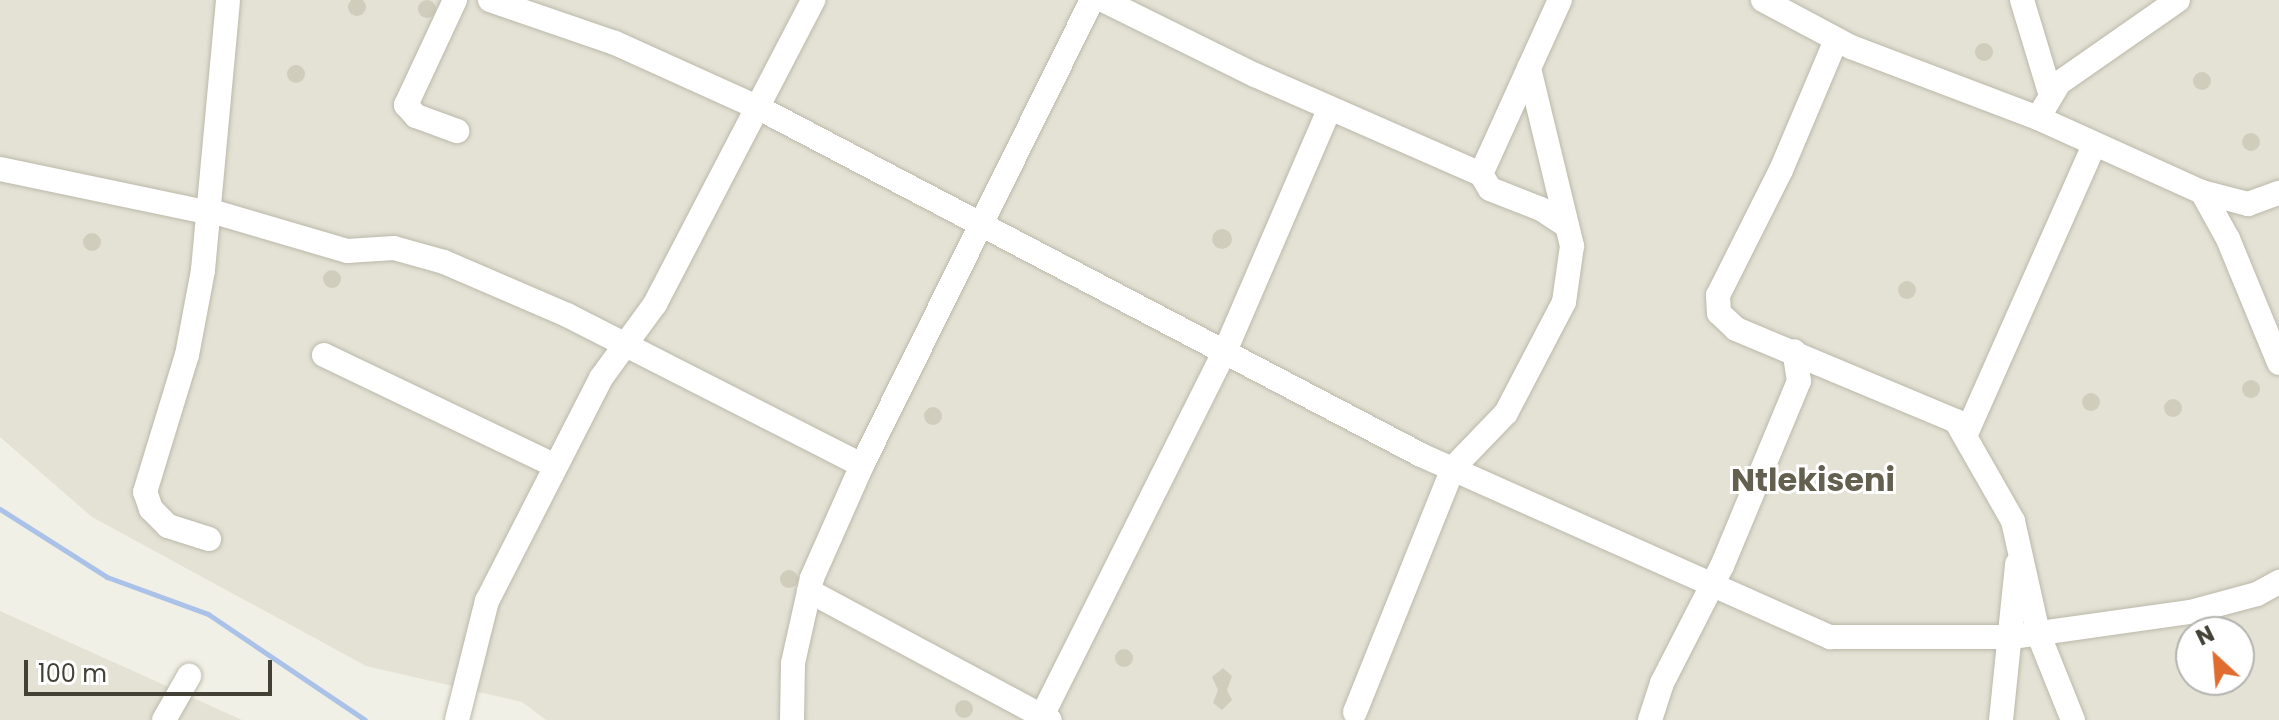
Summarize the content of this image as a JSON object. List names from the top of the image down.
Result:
{
  "districts": ["Ntlekiseni"],
  "scale_bar": "100 m",
  "north": "top left"
}
